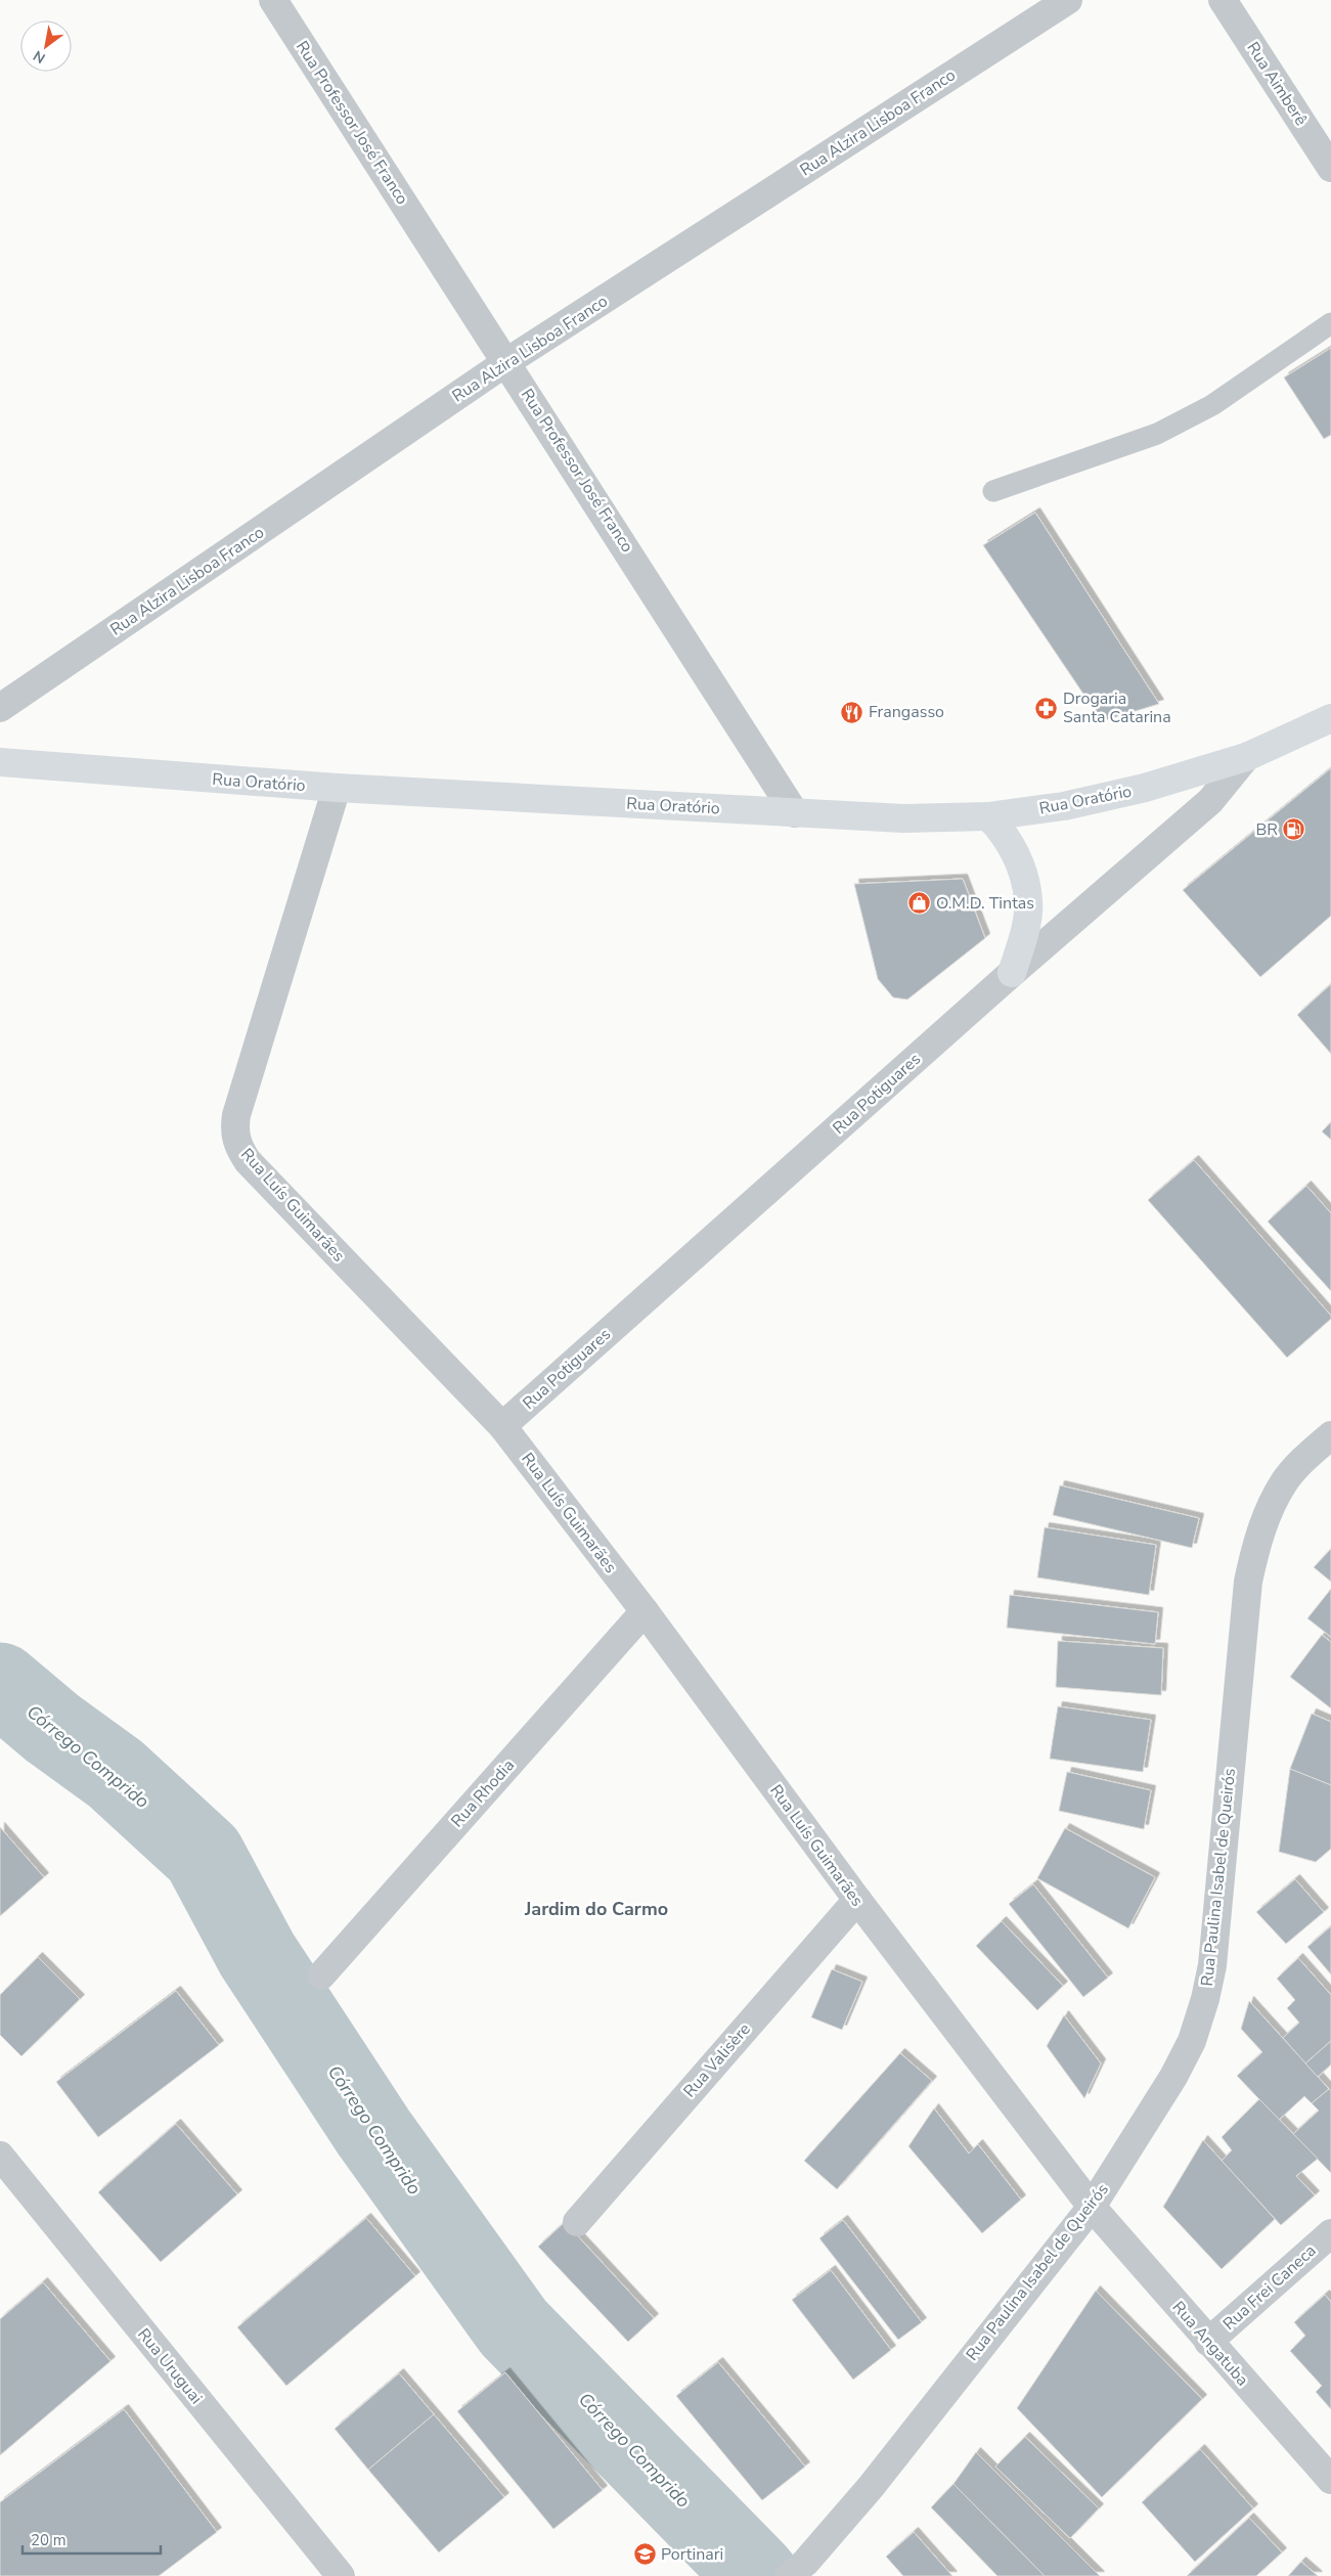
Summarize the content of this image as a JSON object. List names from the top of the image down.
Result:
{
  "streets": {
    "main road": ["Rua Oratório"],
    "street": [
      "Rua Aimberê",
      "Rua Professor José Franco",
      "Rua Alzira Lisboa Franco",
      "Rua Potiguares",
      "Rua Luís Guimarães",
      "Rua Rhodia",
      "Rua Paulina Isabel de Queirós",
      "Rua Valisère",
      "Rua Frei Caneca",
      "Rua Angatuba",
      "Rua Uruguai"
    ]
  },
  "crossings": [
    ["Rua Professor José Franco", "Rua Alzira Lisboa Franco"],
    ["Rua Professor José Franco", "Rua Oratório"],
    ["Rua Oratório", "Rua Potiguares"],
    ["Rua Oratório", "Rua Luís Guimarães"],
    ["Rua Potiguares", "Rua Luís Guimarães"],
    ["Rua Luís Guimarães", "Rua Rhodia"],
    ["Rua Luís Guimarães", "Rua Paulina Isabel de Queirós"],
    ["Rua Luís Guimarães", "Rua Valisère"],
    ["Rua Luís Guimarães", "Rua Angatuba"],
    ["Rua Paulina Isabel de Queirós", "Rua Angatuba"],
    ["Rua Frei Caneca", "Rua Angatuba"]
  ],
  "districts": ["Jardim do Carmo"],
  "water": ["Córrego Comprido"],
  "places": {
    "pharmacy": ["Drogaria Santa Catarina"],
    "restaurant": ["Frangasso"],
    "fuel station": ["BR"],
    "shop": ["O.M.D. Tintas"],
    "school or university": ["Portinari"]
  },
  "scale_bar": "20 m",
  "north": "bottom left"
}
